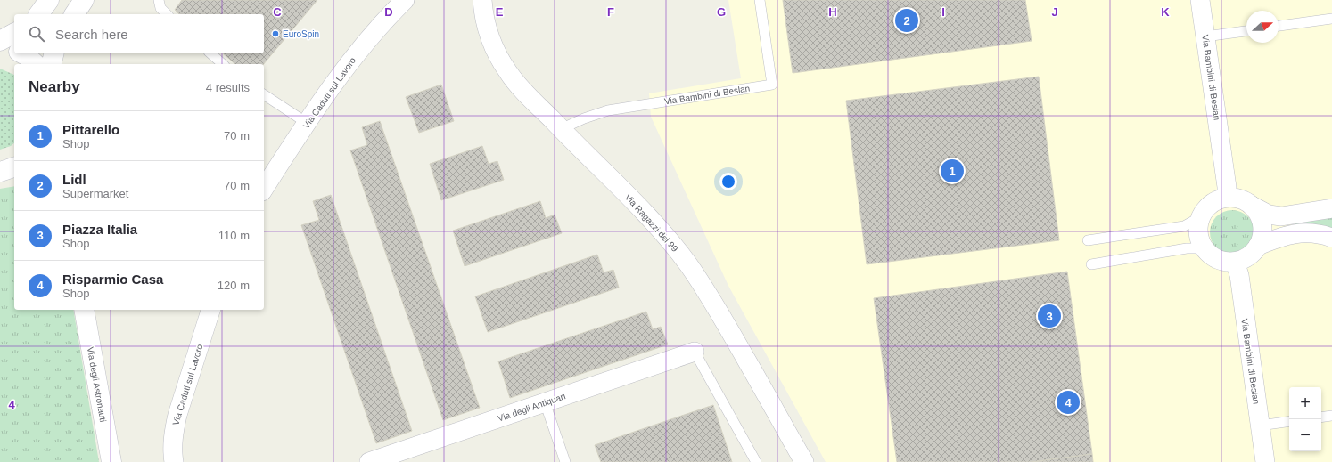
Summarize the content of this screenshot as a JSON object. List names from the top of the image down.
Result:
{
  "streets": {
    "main road": ["Via degli Astronauti"],
    "street": [
      "Via Bambini di Beslan",
      "Via Caduti sul Lavoro",
      "Via Ragazzi del 99",
      "Via degli Antiquari"
    ]
  },
  "crossings": [
    ["Via Bambini di Beslan", "Via Ragazzi del 99"]
  ],
  "places": ["EuroSpin"],
  "north": "right",
  "page": {
    "pins": [
      "2",
      "1",
      "3",
      "4"
    ],
    "search": "Search here",
    "heading": ["Nearby", "4 results"],
    "list": [
      {
        "mark": "1",
        "name": "Pittarello",
        "note": "Shop",
        "value": "70 m"
      },
      {
        "mark": "2",
        "name": "Lidl",
        "note": "Supermarket",
        "value": "70 m"
      },
      {
        "mark": "3",
        "name": "Piazza Italia",
        "note": "Shop",
        "value": "110 m"
      },
      {
        "mark": "4",
        "name": "Risparmio Casa",
        "note": "Shop",
        "value": "120 m"
      }
    ],
    "map_buttons": ["+", "−"]
  },
  "grid": {
    "columns": [
      "C",
      "D",
      "E",
      "F",
      "G",
      "H",
      "I",
      "J",
      "K"
    ],
    "rows": ["4"]
  }
}
